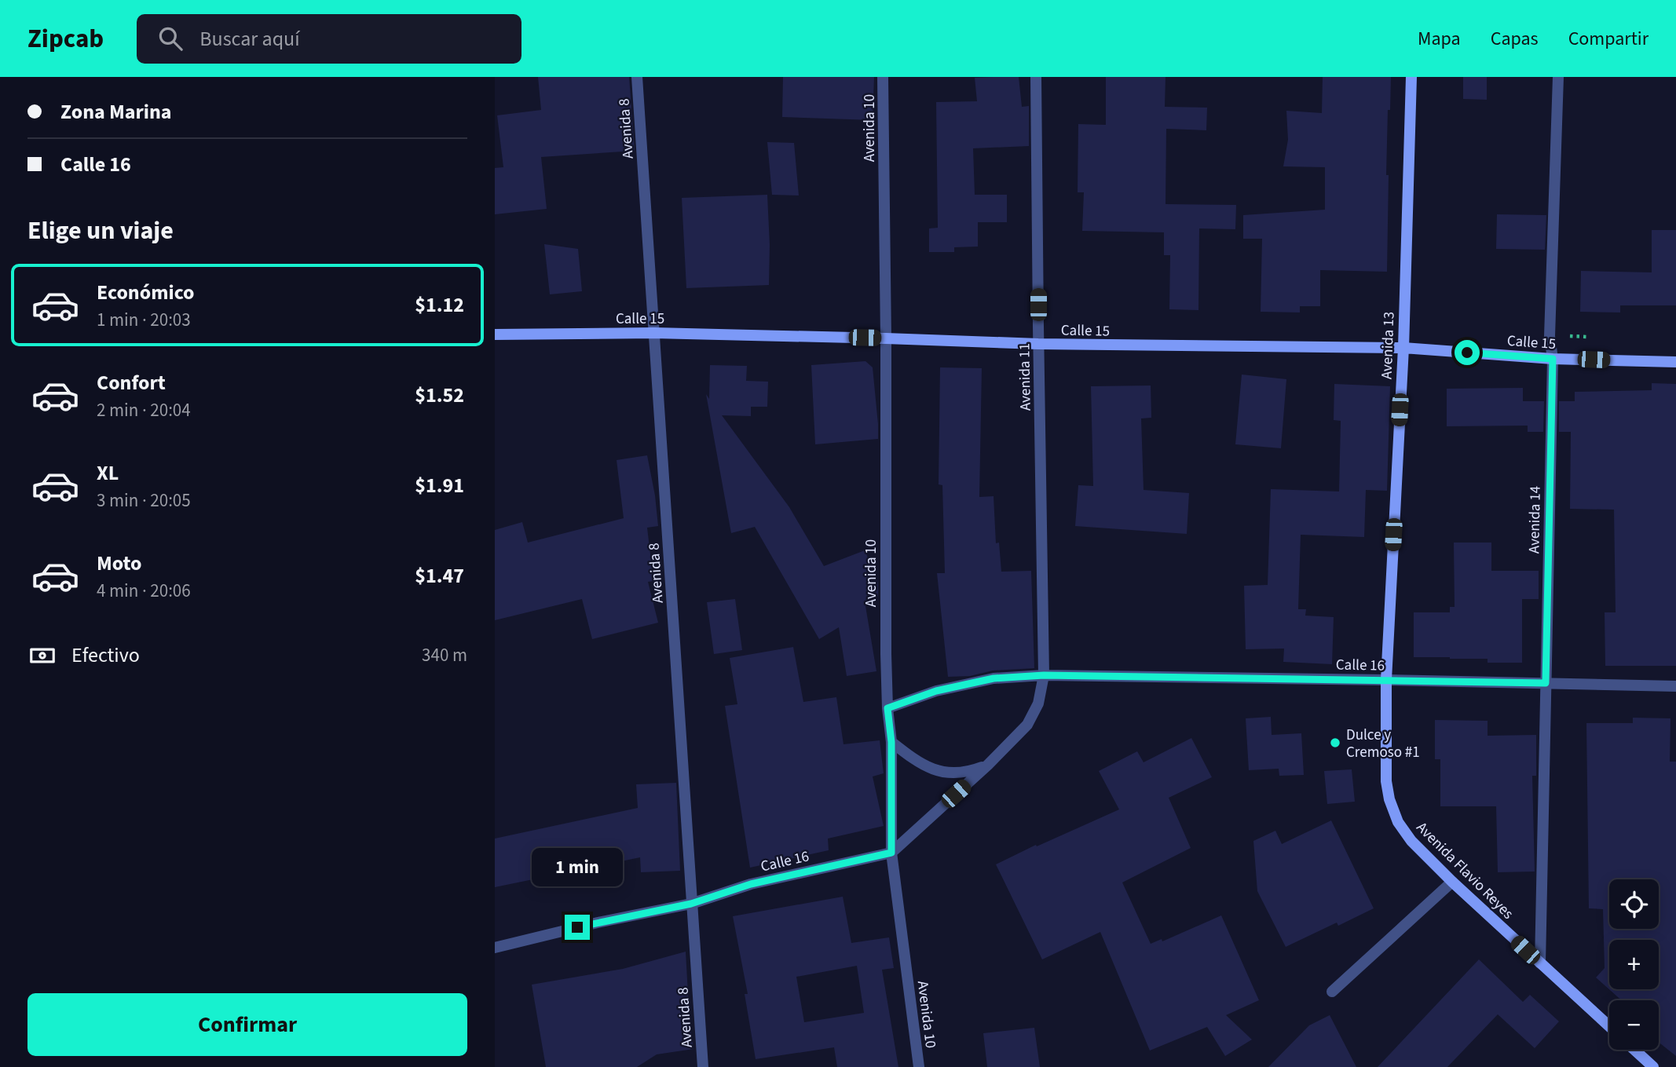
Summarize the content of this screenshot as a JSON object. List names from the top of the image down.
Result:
{
  "streets": {
    "street": [
      "Avenida 10",
      "Avenida 8",
      "Calle 15",
      "Avenida 13",
      "Avenida 11",
      "Avenida 14",
      "Calle 16",
      "Avenida Flavio Reyes"
    ]
  },
  "crossings": [
    ["Avenida 10", "Calle 15"],
    ["Avenida 10", "Calle 16"],
    ["Avenida 8", "Calle 15"],
    ["Avenida 8", "Calle 16"],
    ["Calle 15", "Avenida 13"],
    ["Calle 15", "Avenida 11"],
    ["Calle 15", "Avenida 14"],
    ["Avenida 13", "Calle 16"],
    ["Avenida 13", "Avenida Flavio Reyes"],
    ["Avenida 11", "Calle 16"],
    ["Avenida 14", "Calle 16"],
    ["Avenida 14", "Avenida Flavio Reyes"],
    ["Calle 16", "Avenida Flavio Reyes"]
  ],
  "places": ["Dulce y Cremoso #1"],
  "page": {
    "header": "Zipcab",
    "search": "Buscar aquí",
    "nav": ["Mapa", "Capas", "Compartir"],
    "banner": ["Zona Marina", "Calle 16"],
    "heading": "Elige un viaje",
    "list": [
      {
        "name": "Económico",
        "note": "1 min · 20:03",
        "value": "$1.12"
      },
      {
        "name": "Confort",
        "note": "2 min · 20:04",
        "value": "$1.52"
      },
      {
        "name": "XL",
        "note": "3 min · 20:05",
        "value": "$1.91"
      },
      {
        "name": "Moto",
        "note": "4 min · 20:06",
        "value": "$1.47"
      }
    ],
    "pay": ["Efectivo", "340 m"],
    "bubble": "1 min",
    "map_buttons": ["+", "−"],
    "buttons": "Confirmar"
  }
}
